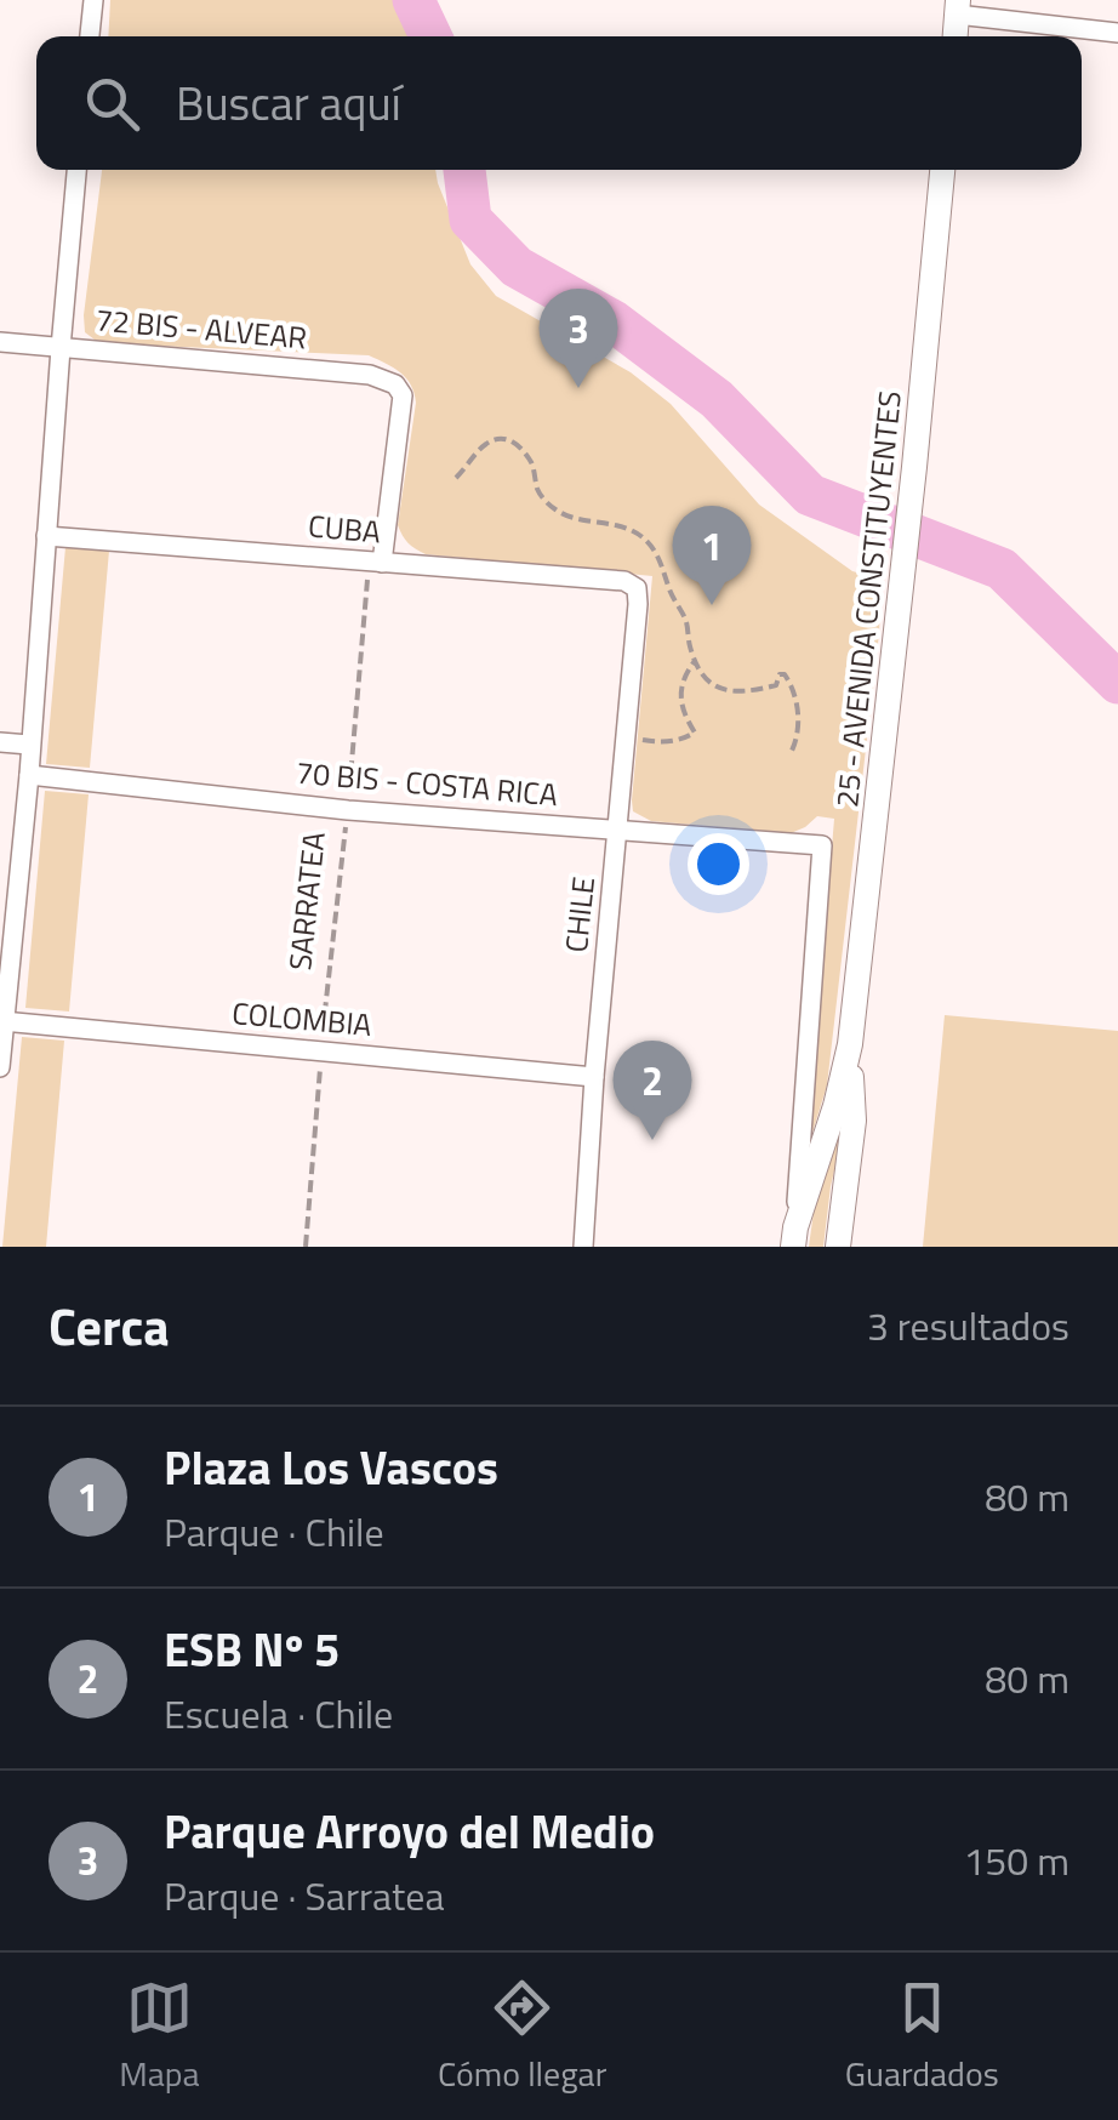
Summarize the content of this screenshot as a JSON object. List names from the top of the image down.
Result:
{
  "streets": {
    "main road": ["25 - AVENIDA CONSTITUYENTES"],
    "street": [
      "72 BIS - ALVEAR",
      "CUBA",
      "70 BIS - COSTA RICA",
      "CHILE",
      "COLOMBIA"
    ],
    "path": ["SARRATEA"]
  },
  "crossings": [
    ["72 BIS - ALVEAR", "CUBA"],
    ["72 BIS - ALVEAR", "SARRATEA"],
    ["CUBA", "SARRATEA"],
    ["CUBA", "CHILE"],
    ["25 - AVENIDA CONSTITUYENTES", "70 BIS - COSTA RICA"],
    ["70 BIS - COSTA RICA", "SARRATEA"],
    ["70 BIS - COSTA RICA", "CHILE"],
    ["SARRATEA", "COLOMBIA"],
    ["CHILE", "COLOMBIA"]
  ],
  "page": {
    "search": "Buscar aquí",
    "pins": ["3", "1", "2"],
    "heading": ["Cerca", "3 resultados"],
    "list": [
      {
        "mark": "1",
        "name": "Plaza Los Vascos",
        "note": "Parque · Chile",
        "value": "80 m"
      },
      {
        "mark": "2",
        "name": "ESB Nº 5",
        "note": "Escuela · Chile",
        "value": "80 m"
      },
      {
        "mark": "3",
        "name": "Parque Arroyo del Medio",
        "note": "Parque · Sarratea",
        "value": "150 m"
      }
    ],
    "nav": ["Mapa", "Cómo llegar", "Guardados"]
  }
}
